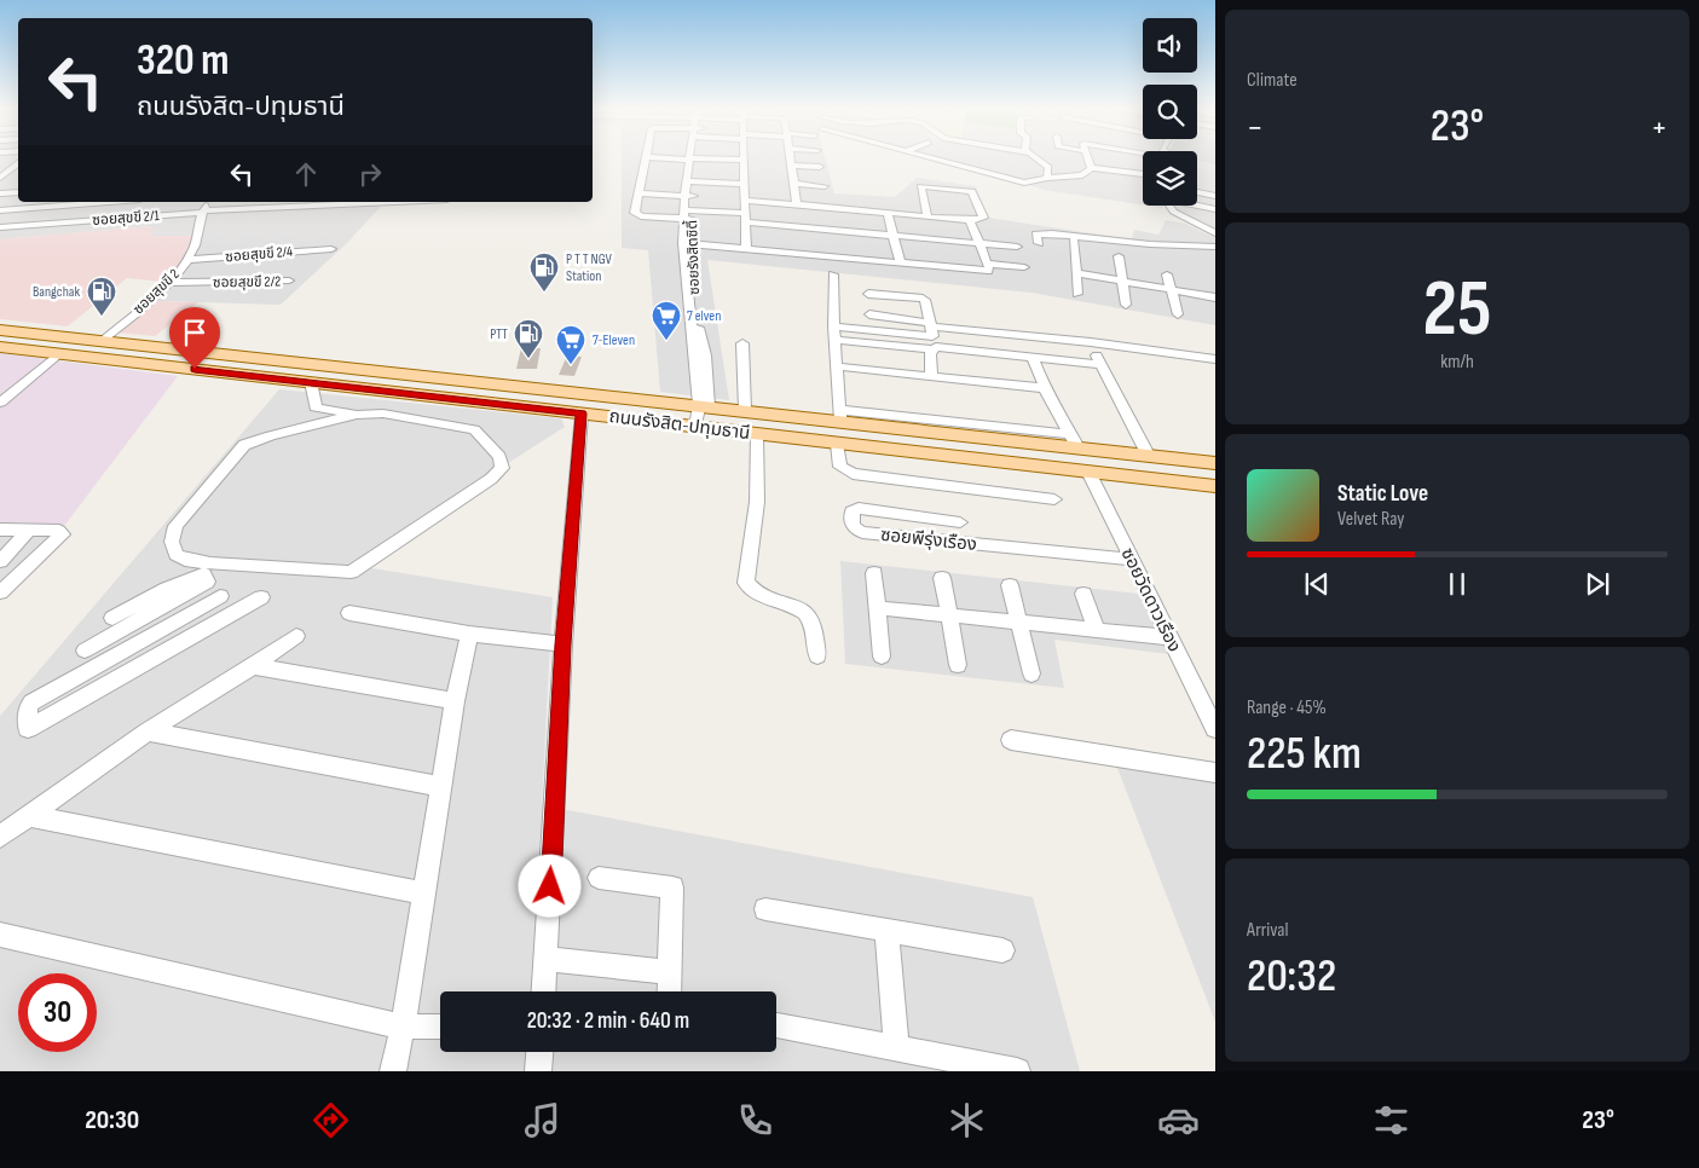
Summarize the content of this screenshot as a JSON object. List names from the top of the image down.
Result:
{
  "streets": {
    "main road": ["ถนนรังสิต-ปทุมธานี"],
    "street": [
      "ซอยสุขขี 2/1",
      "ซอยสุขขี 2/4",
      "ซอยรังสิตซิตี้",
      "ซอยสุขขี 2/2",
      "ซอยสุขขี 2",
      "ซอยพีรุ่งเรือง",
      "ซอยวัดดาวเรือง"
    ]
  },
  "crossings": [
    ["ซอยสุขขี 2/1", "ซอยสุขขี 2"],
    ["ซอยสุขขี 2/4", "ซอยสุขขี 2"],
    ["ซอยรังสิตซิตี้", "ถนนรังสิต-ปทุมธานี"],
    ["ซอยสุขขี 2/2", "ซอยสุขขี 2"],
    ["ซอยสุขขี 2", "ถนนรังสิต-ปทุมธานี"],
    ["ถนนรังสิต-ปทุมธานี", "ซอยวัดดาวเรือง"],
    ["ซอยพีรุ่งเรือง", "ซอยวัดดาวเรือง"]
  ],
  "places": {
    "fuel station": ["P T T NGV Station", "Bangchak", "PTT"],
    "supermarket": ["7 elven", "7-Eleven"]
  },
  "page": {
    "tile": [
      "Climate",
      ["25", "km/h"],
      ["Range · 45%", "225 km"],
      ["Arrival", "20:32"]
    ],
    "turn": ["320 m", "ถนนรังสิต-ปทุมธานี"],
    "heat": ["−", "23°", "+"],
    "song": ["Static Love", "Velvet Ray"],
    "limit": "30",
    "trip": "20:32 · 2 min · 640 m",
    "tabs": ["20:30", "23°"]
  }
}
